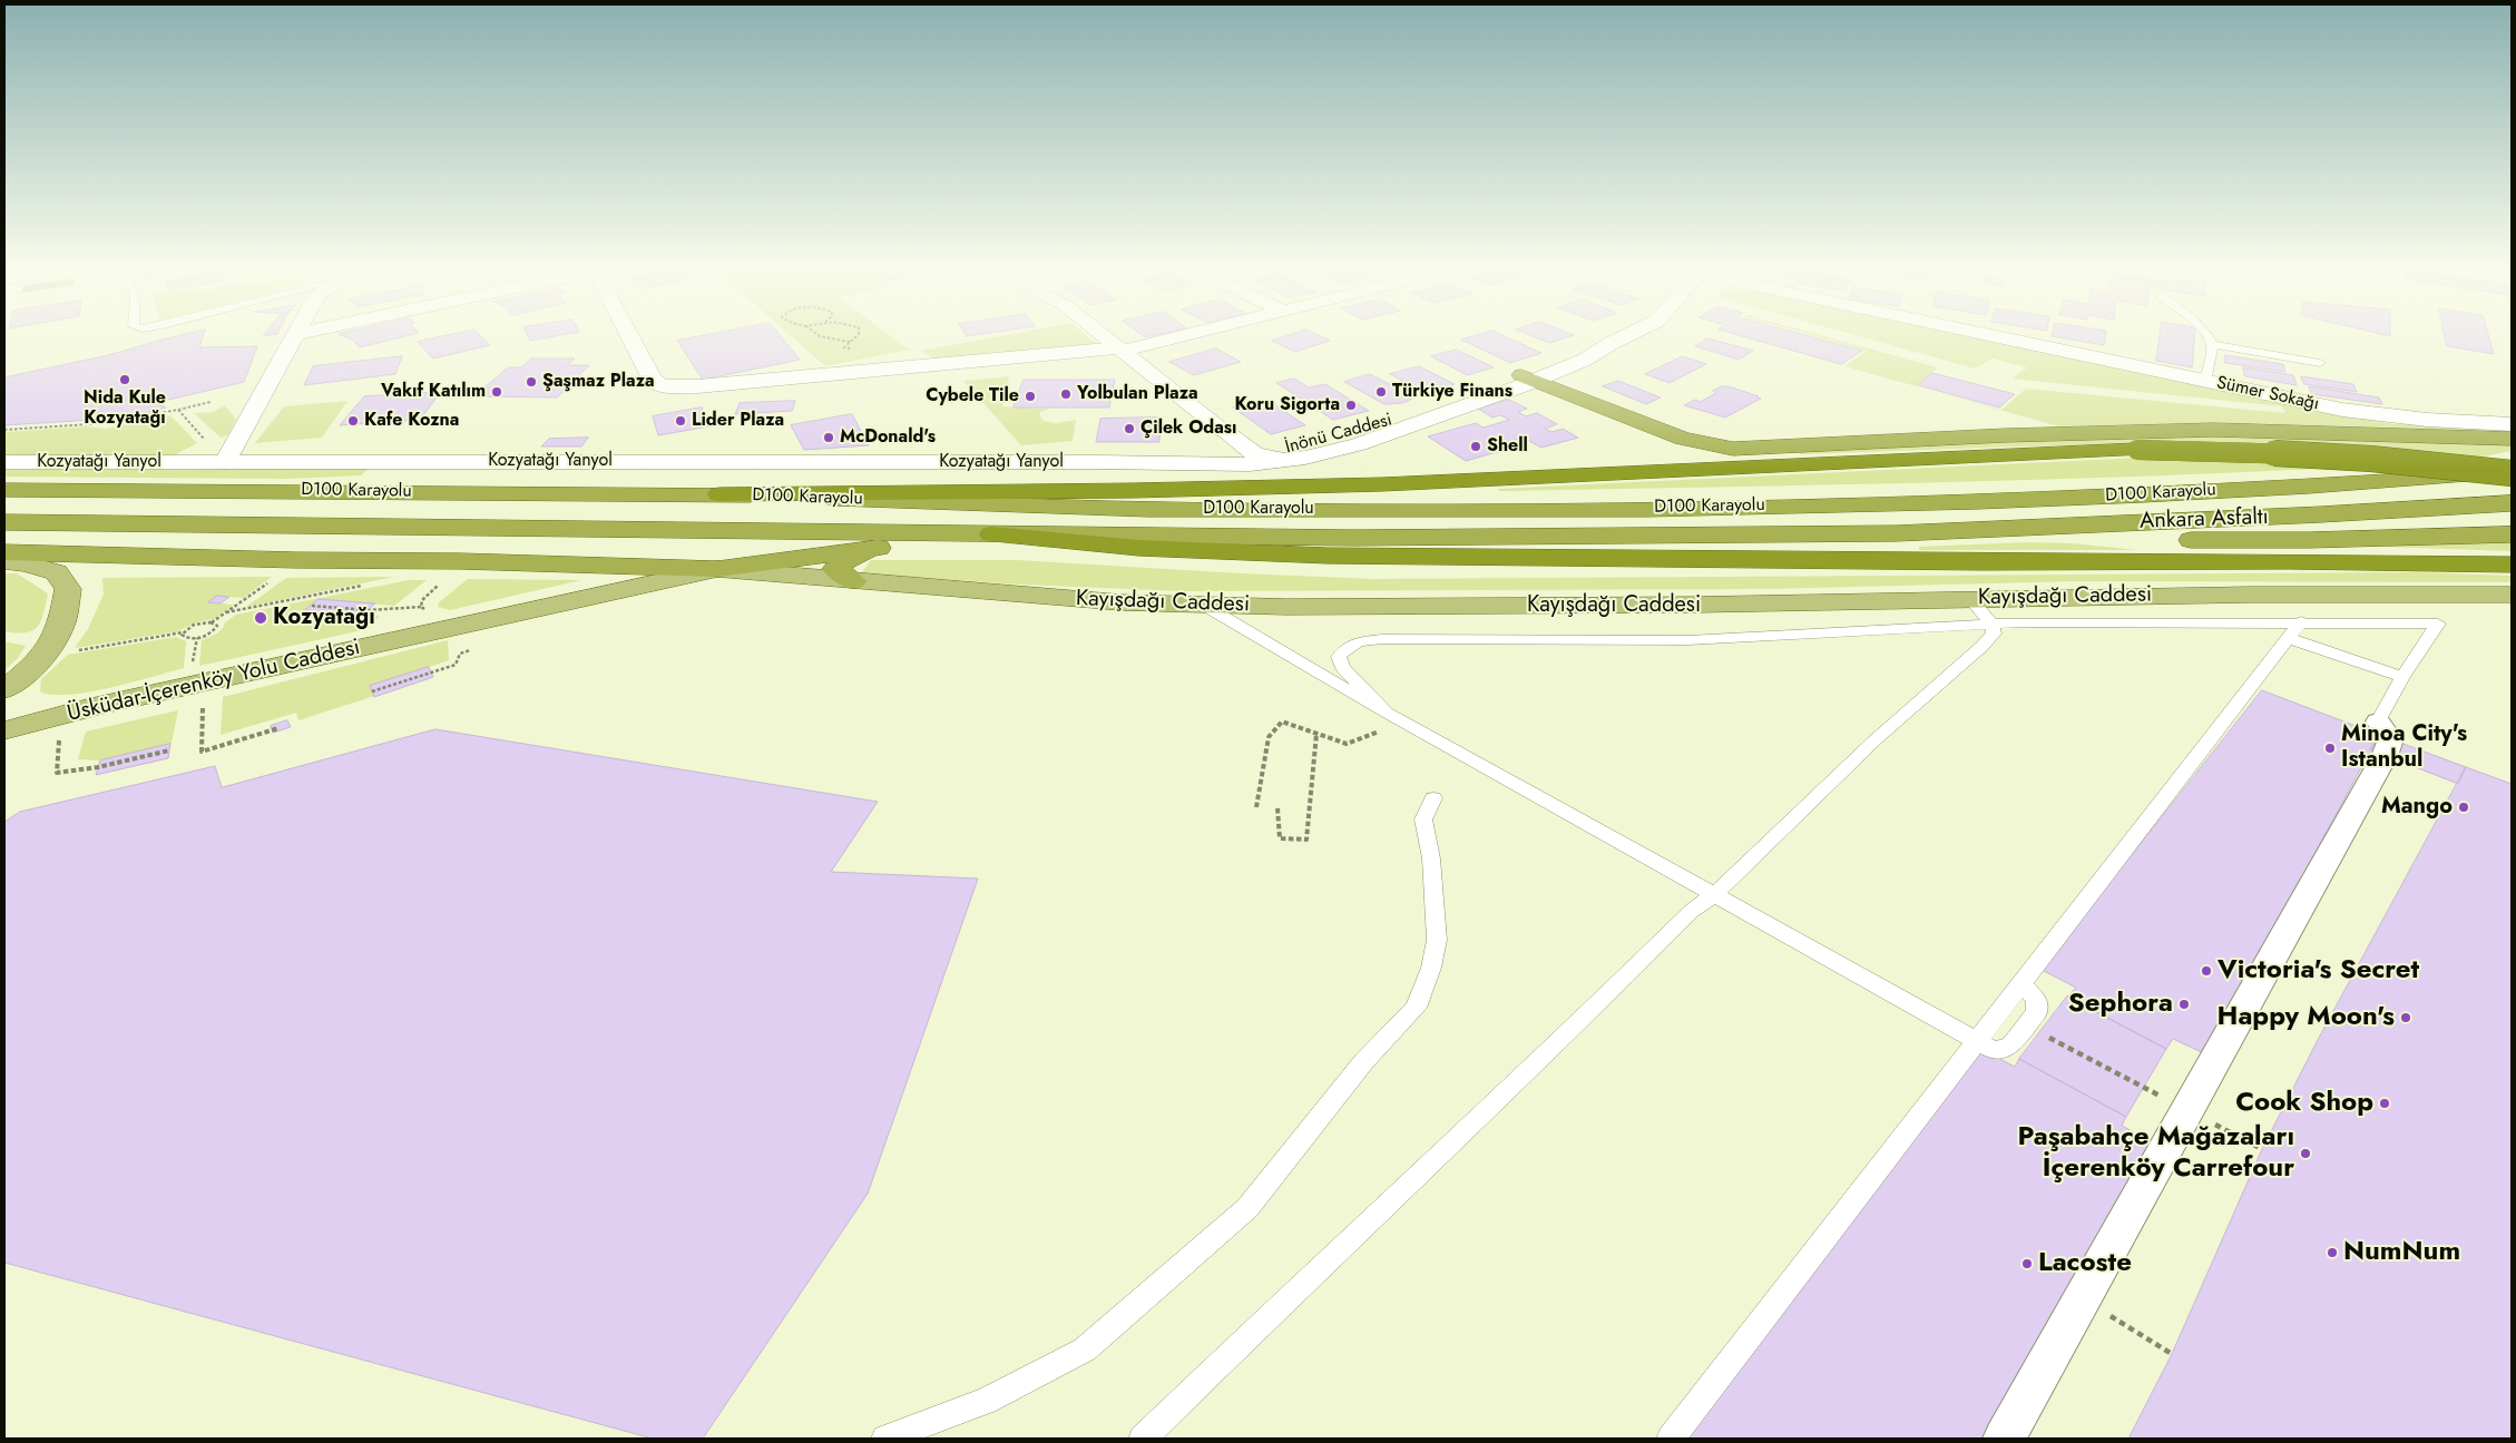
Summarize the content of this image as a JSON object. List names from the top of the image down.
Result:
{
  "streets": {
    "highway": ["D100 Karayolu", "Ankara Asfaltı"],
    "main road": ["Kayışdağı Caddesi", "Üsküdar-İçerenköy Yolu Caddesi"],
    "street": ["Sümer Sokağı", "İnönü Caddesi", "Kozyatağı Yanyol"]
  },
  "crossings": [
    ["D100 Karayolu", "Ankara Asfaltı"],
    ["Kayışdağı Caddesi", "Üsküdar-İçerenköy Yolu Caddesi"]
  ],
  "places": [
    "Nida Kule Kozyatağı",
    "Şaşmaz Plaza",
    "Vakıf Katılım",
    "Türkiye Finans",
    "Yolbulan Plaza",
    "Cybele Tile",
    "Koru Sigorta",
    "Kafe Kozna",
    "Lider Plaza",
    "Çilek Odası",
    "McDonald's",
    "Shell",
    "Kozyatağı",
    "Minoa City's Istanbul",
    "Mango",
    "Victoria's Secret",
    "Sephora",
    "Happy Moon's",
    "Cook Shop",
    "Paşabahçe Mağazaları İçerenköy Carrefour",
    "NumNum",
    "Lacoste"
  ]
}
